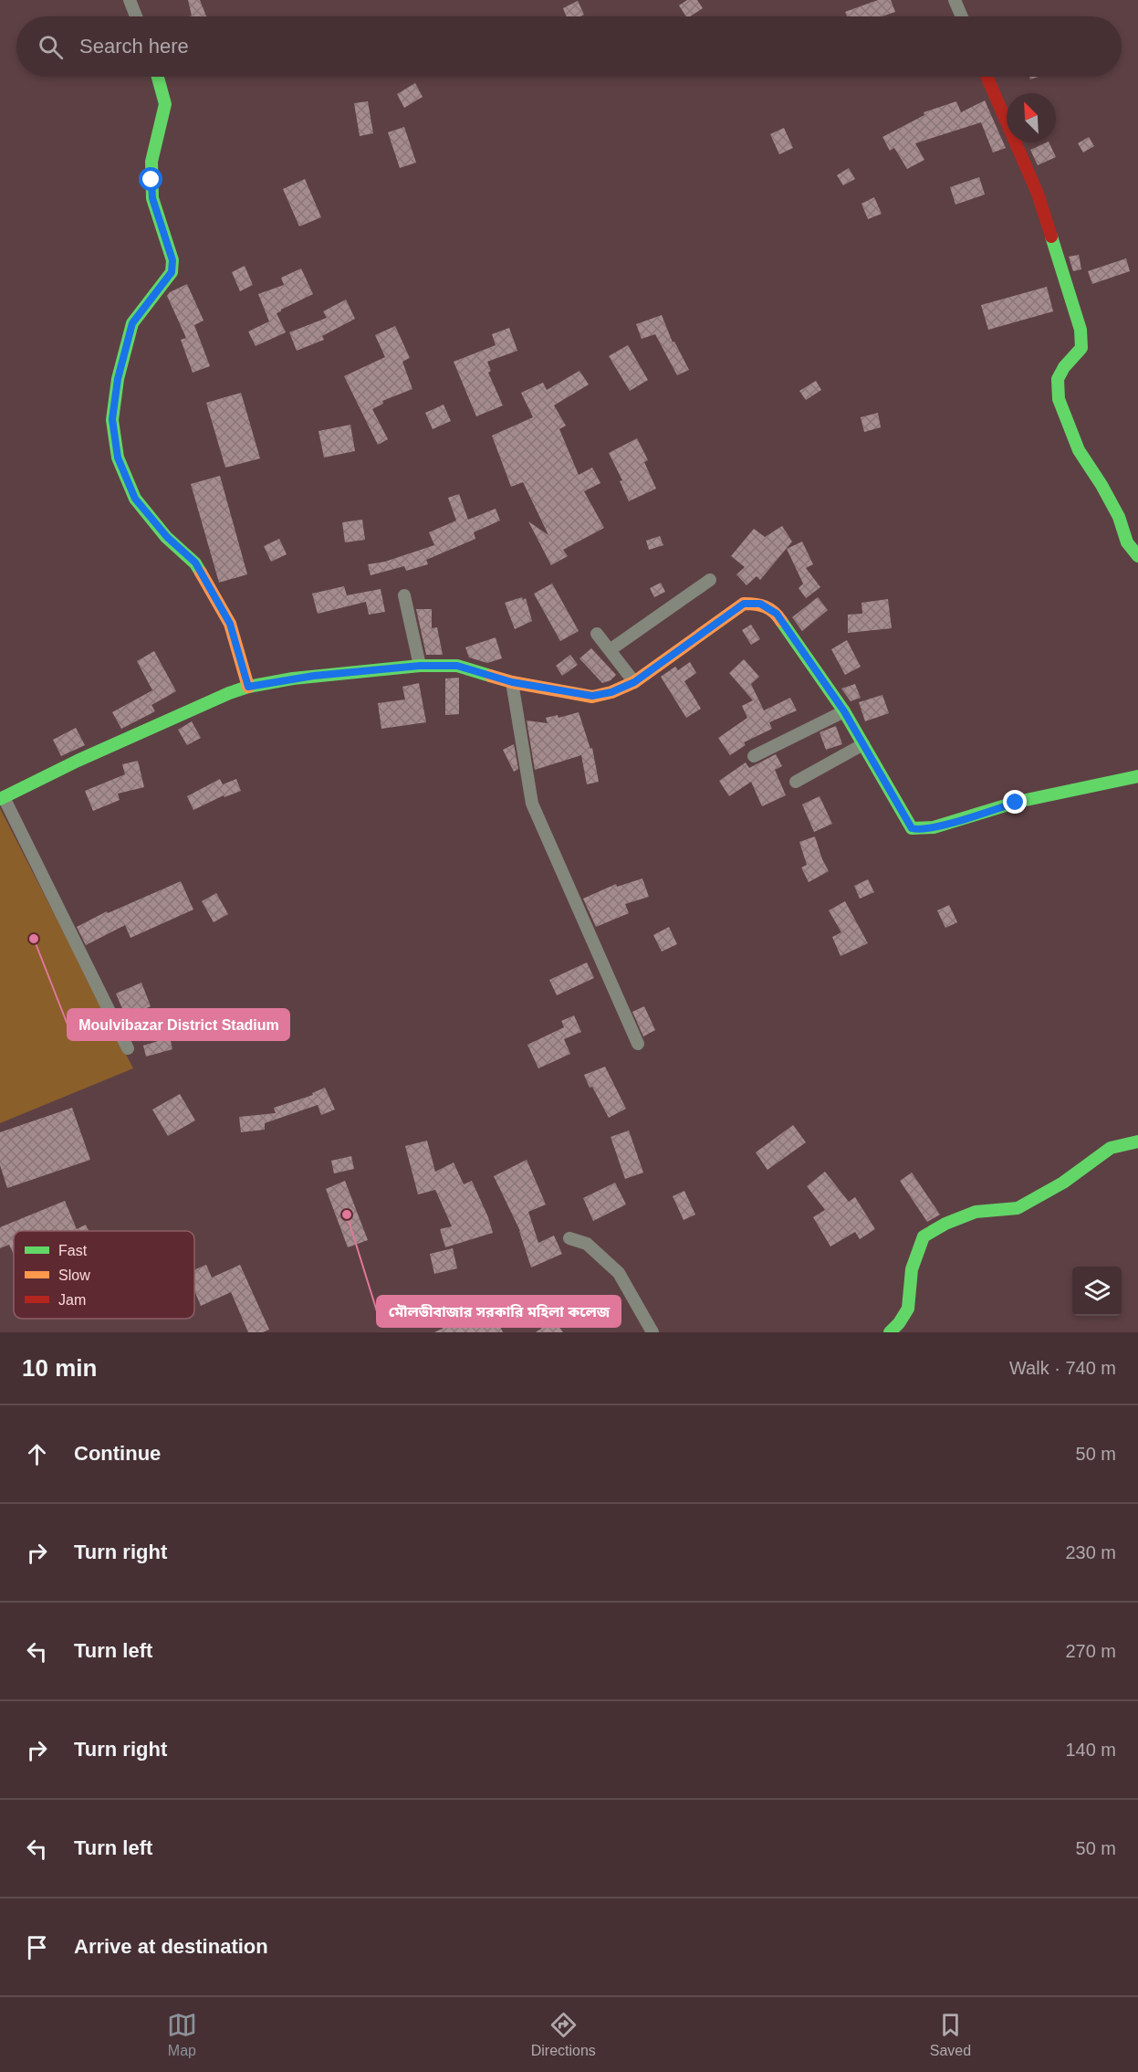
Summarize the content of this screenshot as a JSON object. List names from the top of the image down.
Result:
{
  "places": ["Moulvibazar District Stadium", "মৌলভীবাজার সরকারি মহিলা কলেজ"],
  "legend": ["Fast", "Slow", "Jam"],
  "north": "top left",
  "page": {
    "search": "Search here",
    "heading": ["10 min", "Walk · 740 m"],
    "list": [
      ["Continue", "50 m"],
      ["Turn right", "230 m"],
      ["Turn left", "270 m"],
      ["Turn right", "140 m"],
      ["Turn left", "50 m"],
      "Arrive at destination"
    ],
    "nav": ["Map", "Directions", "Saved"]
  }
}
